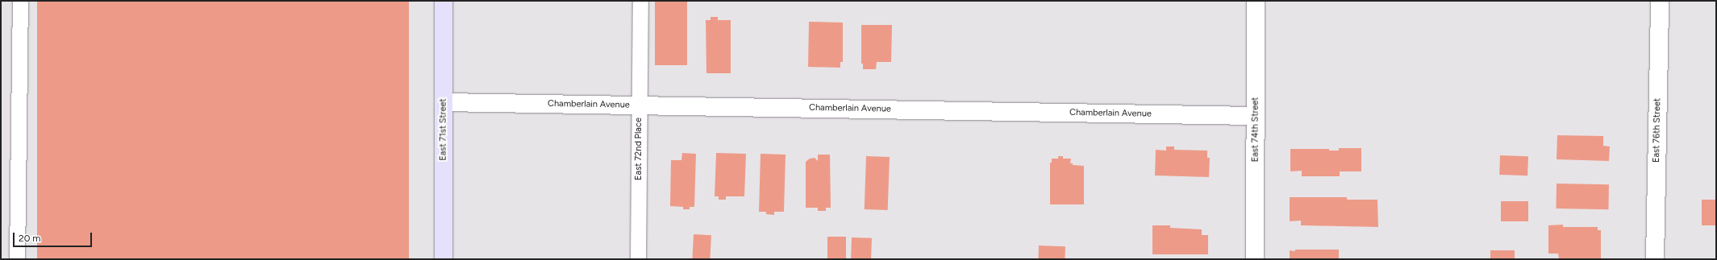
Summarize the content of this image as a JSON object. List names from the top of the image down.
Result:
{
  "streets": {
    "street": [
      "Chamberlain Avenue",
      "East 71st Street",
      "East 74th Street",
      "East 76th Street"
    ],
    "lane": ["East 72nd Place"]
  },
  "crossings": [
    ["Chamberlain Avenue", "East 71st Street"],
    ["Chamberlain Avenue", "East 74th Street"],
    ["Chamberlain Avenue", "East 72nd Place"]
  ],
  "scale_bar": "20 m"
}
